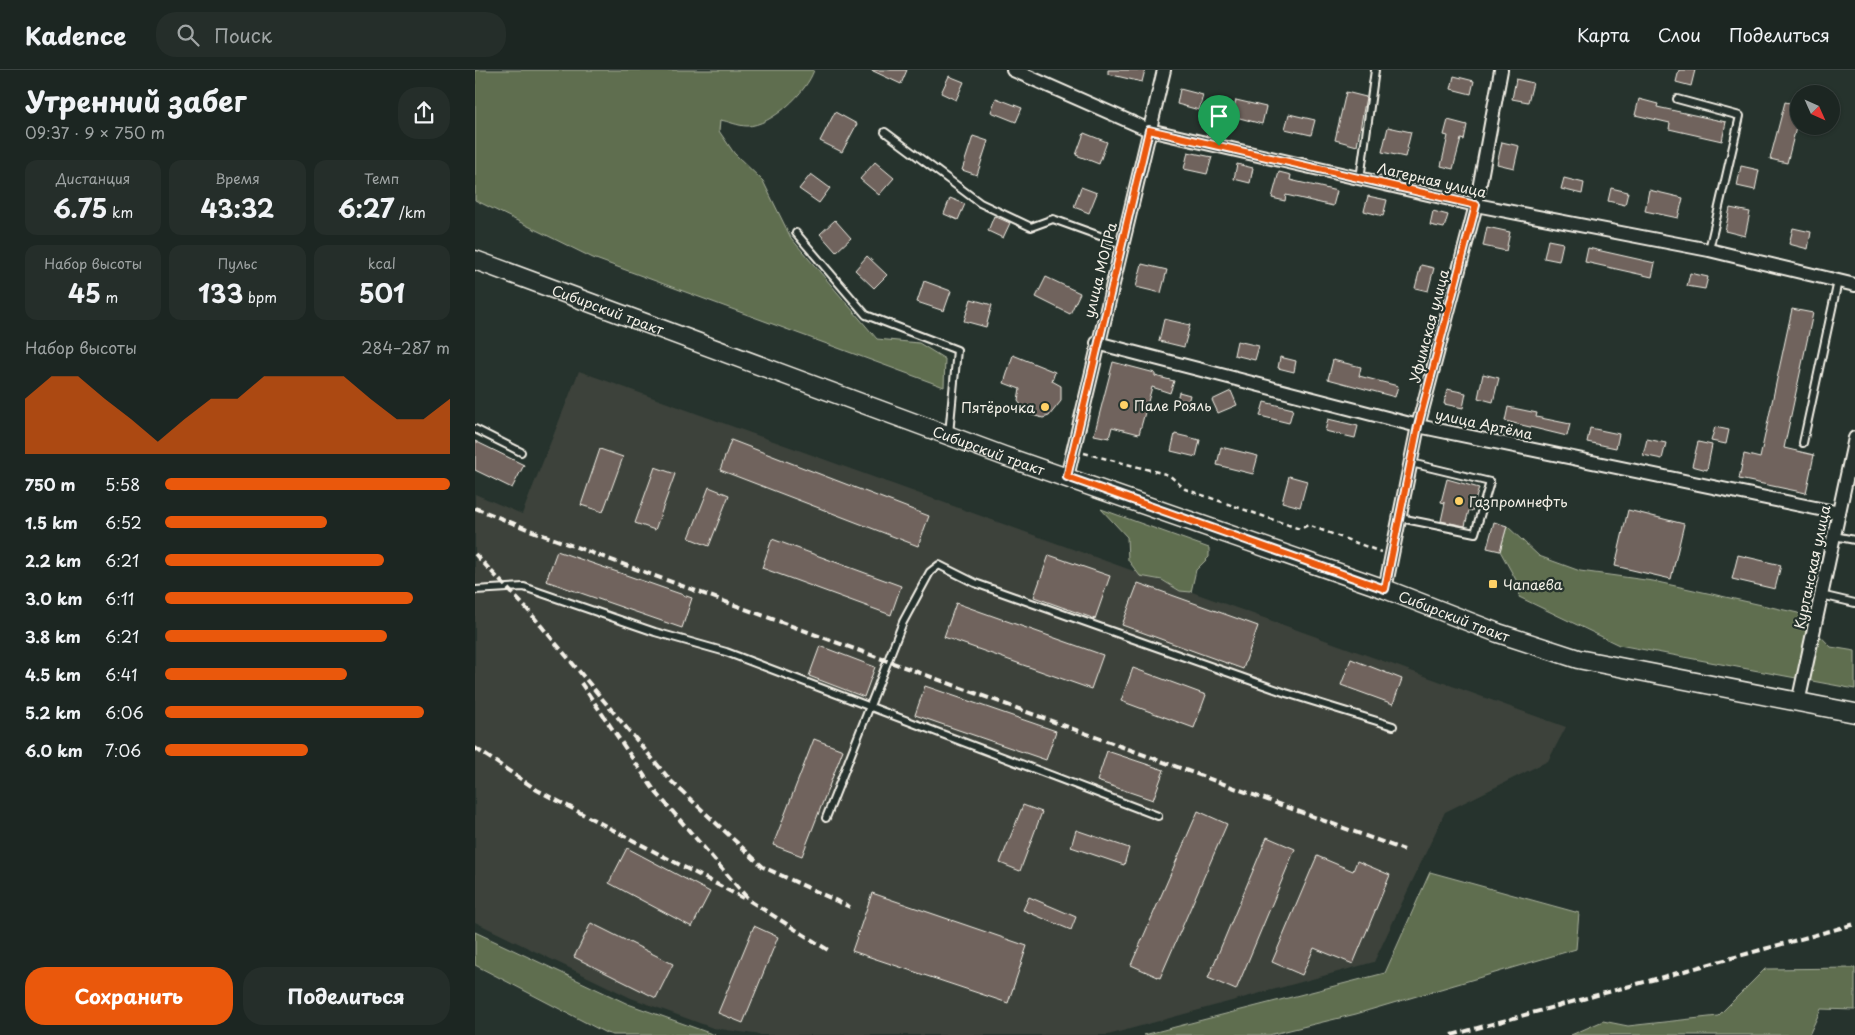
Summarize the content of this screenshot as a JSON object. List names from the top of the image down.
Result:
{
  "streets": {
    "main road": ["Сибирский тракт"],
    "street": [
      "Лагерная улица",
      "улица МОПРа",
      "Уфимская улица",
      "улица Артёма",
      "Курганская улица"
    ]
  },
  "crossings": [
    ["Лагерная улица", "улица МОПРа"],
    ["Лагерная улица", "Уфимская улица"],
    ["улица МОПРа", "Сибирский тракт"],
    ["улица МОПРа", "улица Артёма"],
    ["Сибирский тракт", "Уфимская улица"],
    ["Сибирский тракт", "Курганская улица"],
    ["Уфимская улица", "улица Артёма"],
    ["улица Артёма", "Курганская улица"]
  ],
  "places": {
    "other": ["Пале Рояль", "Пятёрочка", "Газпромнефть"],
    "transit": ["Чапаева"]
  },
  "north": "bottom right",
  "page": {
    "header": "Kadence",
    "search": "Поиск",
    "nav": ["Карта", "Слои", "Поделиться"],
    "heading": ["Утренний забег", "09:37 · 9 × 750 m"],
    "stats": [
      ["Дистанция", "6.75 km"],
      ["Время", "43:32"],
      ["Темп", "6:27 /km"],
      ["Набор высоты", "45 m"],
      ["Пульс", "133 bpm"],
      ["kcal", "501"]
    ],
    "chart": ["Набор высоты", "284–287 m"],
    "list": [
      {
        "name": "750 m",
        "note": "5:58"
      },
      {
        "name": "1.5 km",
        "note": "6:52"
      },
      {
        "name": "2.2 km",
        "note": "6:21"
      },
      {
        "name": "3.0 km",
        "note": "6:11"
      },
      {
        "name": "3.8 km",
        "note": "6:21"
      },
      {
        "name": "4.5 km",
        "note": "6:41"
      },
      {
        "name": "5.2 km",
        "note": "6:06"
      },
      {
        "name": "6.0 km",
        "note": "7:06"
      }
    ],
    "buttons": ["Сохранить", "Поделиться"]
  }
}
